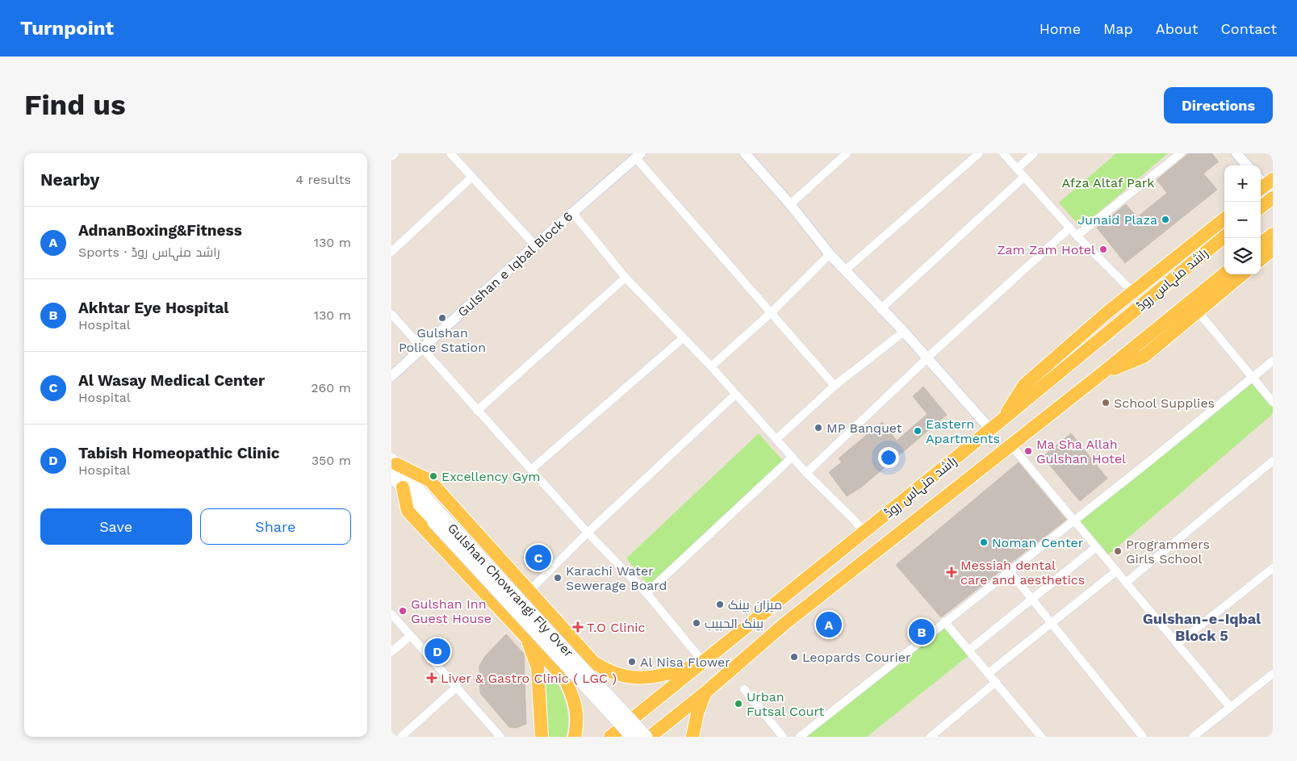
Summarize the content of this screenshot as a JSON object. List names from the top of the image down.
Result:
{
  "streets": {
    "main road": ["راشد منہاس روڈ", "Gulshan Chowrangi Fly Over"],
    "street": ["Gulshan e Iqbal Block 6"]
  },
  "districts": ["Gulshan-e-Iqbal Block 5"],
  "parks": ["Afza Altaf Park"],
  "places": {
    "other": [
      "Junaid Plaza",
      "Zam Zam Hotel",
      "Gulshan Police Station",
      "School Supplies",
      "MP Banquet",
      "Eastern Apartments",
      "Ma Sha Allah Gulshan Hotel",
      "Excellency Gym",
      "Noman Center",
      "Programmers Girls School",
      "Karachi Water Sewerage Board",
      "میزان بینک",
      "Gulshan Inn Guest House",
      "بينک الحبيب",
      "Leopards Courier",
      "Al Nisa Flower",
      "Urban Futsal Court"
    ],
    "health": ["Messiah dental care and aesthetics", "T.O Clinic", "Liver & Gastro Clinic ( LGC )"]
  },
  "page": {
    "header": "Turnpoint",
    "nav": [
      "Home",
      "Map",
      "About",
      "Contact"
    ],
    "buttons": [
      "Directions",
      ["Save", "Share"]
    ],
    "title": "Find us",
    "heading": ["Nearby", "4 results"],
    "map_buttons": ["+", "−"],
    "list": [
      {
        "mark": "A",
        "name": "AdnanBoxing&Fitness",
        "note": "Sports · راشد منہاس روڈ",
        "value": "130 m"
      },
      {
        "mark": "B",
        "name": "Akhtar Eye Hospital",
        "note": "Hospital",
        "value": "130 m"
      },
      {
        "mark": "C",
        "name": "Al Wasay Medical Center",
        "note": "Hospital",
        "value": "260 m"
      },
      {
        "mark": "D",
        "name": "Tabish Homeopathic Clinic",
        "note": "Hospital",
        "value": "350 m"
      }
    ],
    "pins": [
      "C",
      "A",
      "B",
      "D"
    ]
  }
}
